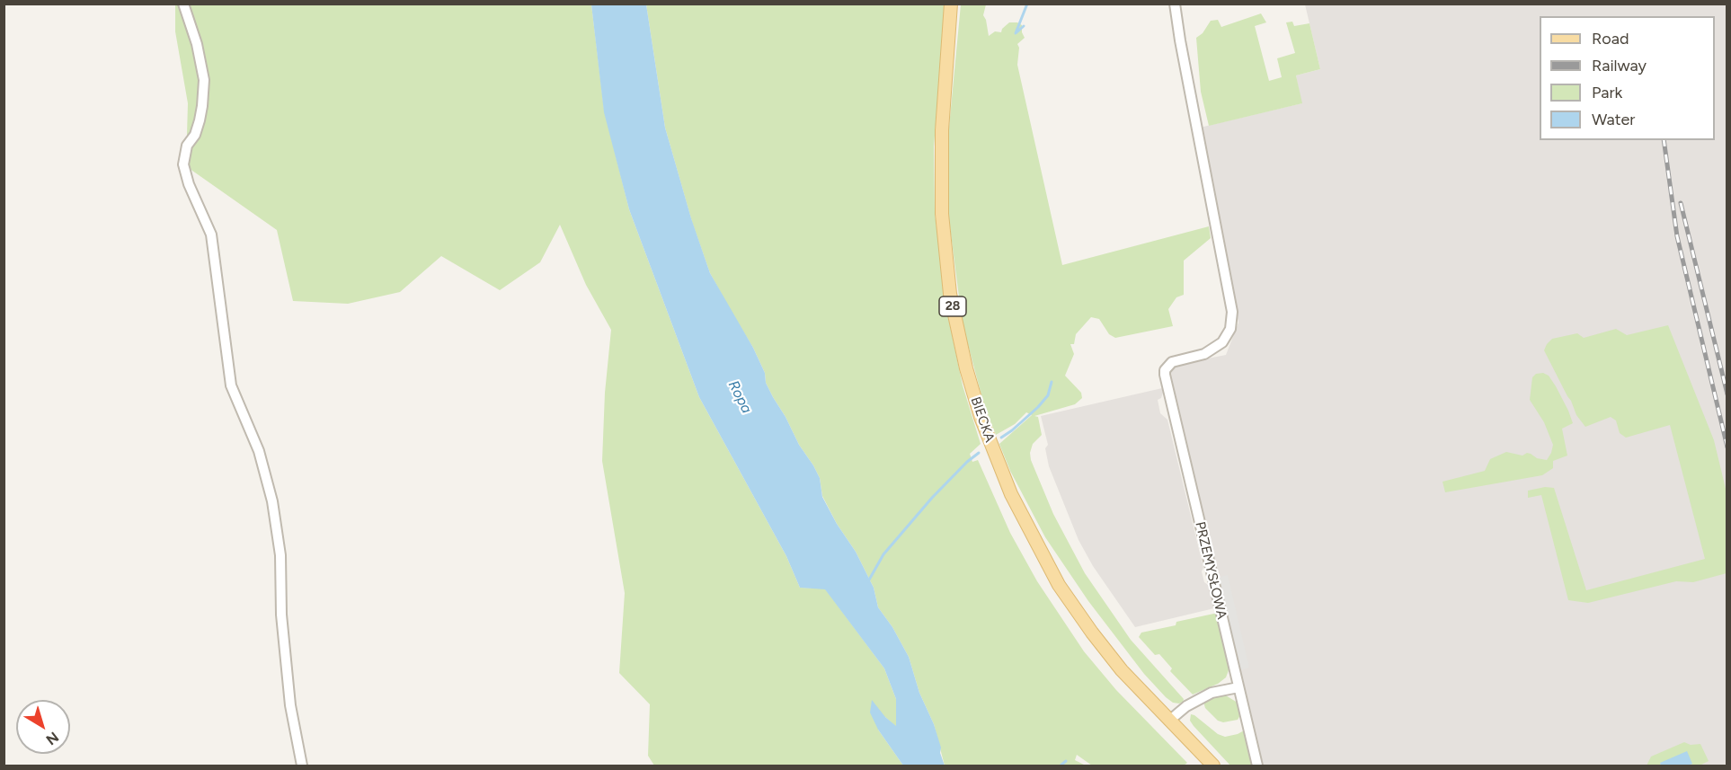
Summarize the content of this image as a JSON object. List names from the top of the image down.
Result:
{
  "streets": {
    "main road": ["28", "BIECKA"],
    "street": ["PRZEMYSŁOWA"]
  },
  "water": ["Ropa"],
  "legend": [
    "Road",
    "Railway",
    "Park",
    "Water"
  ],
  "north": "bottom right"
}
